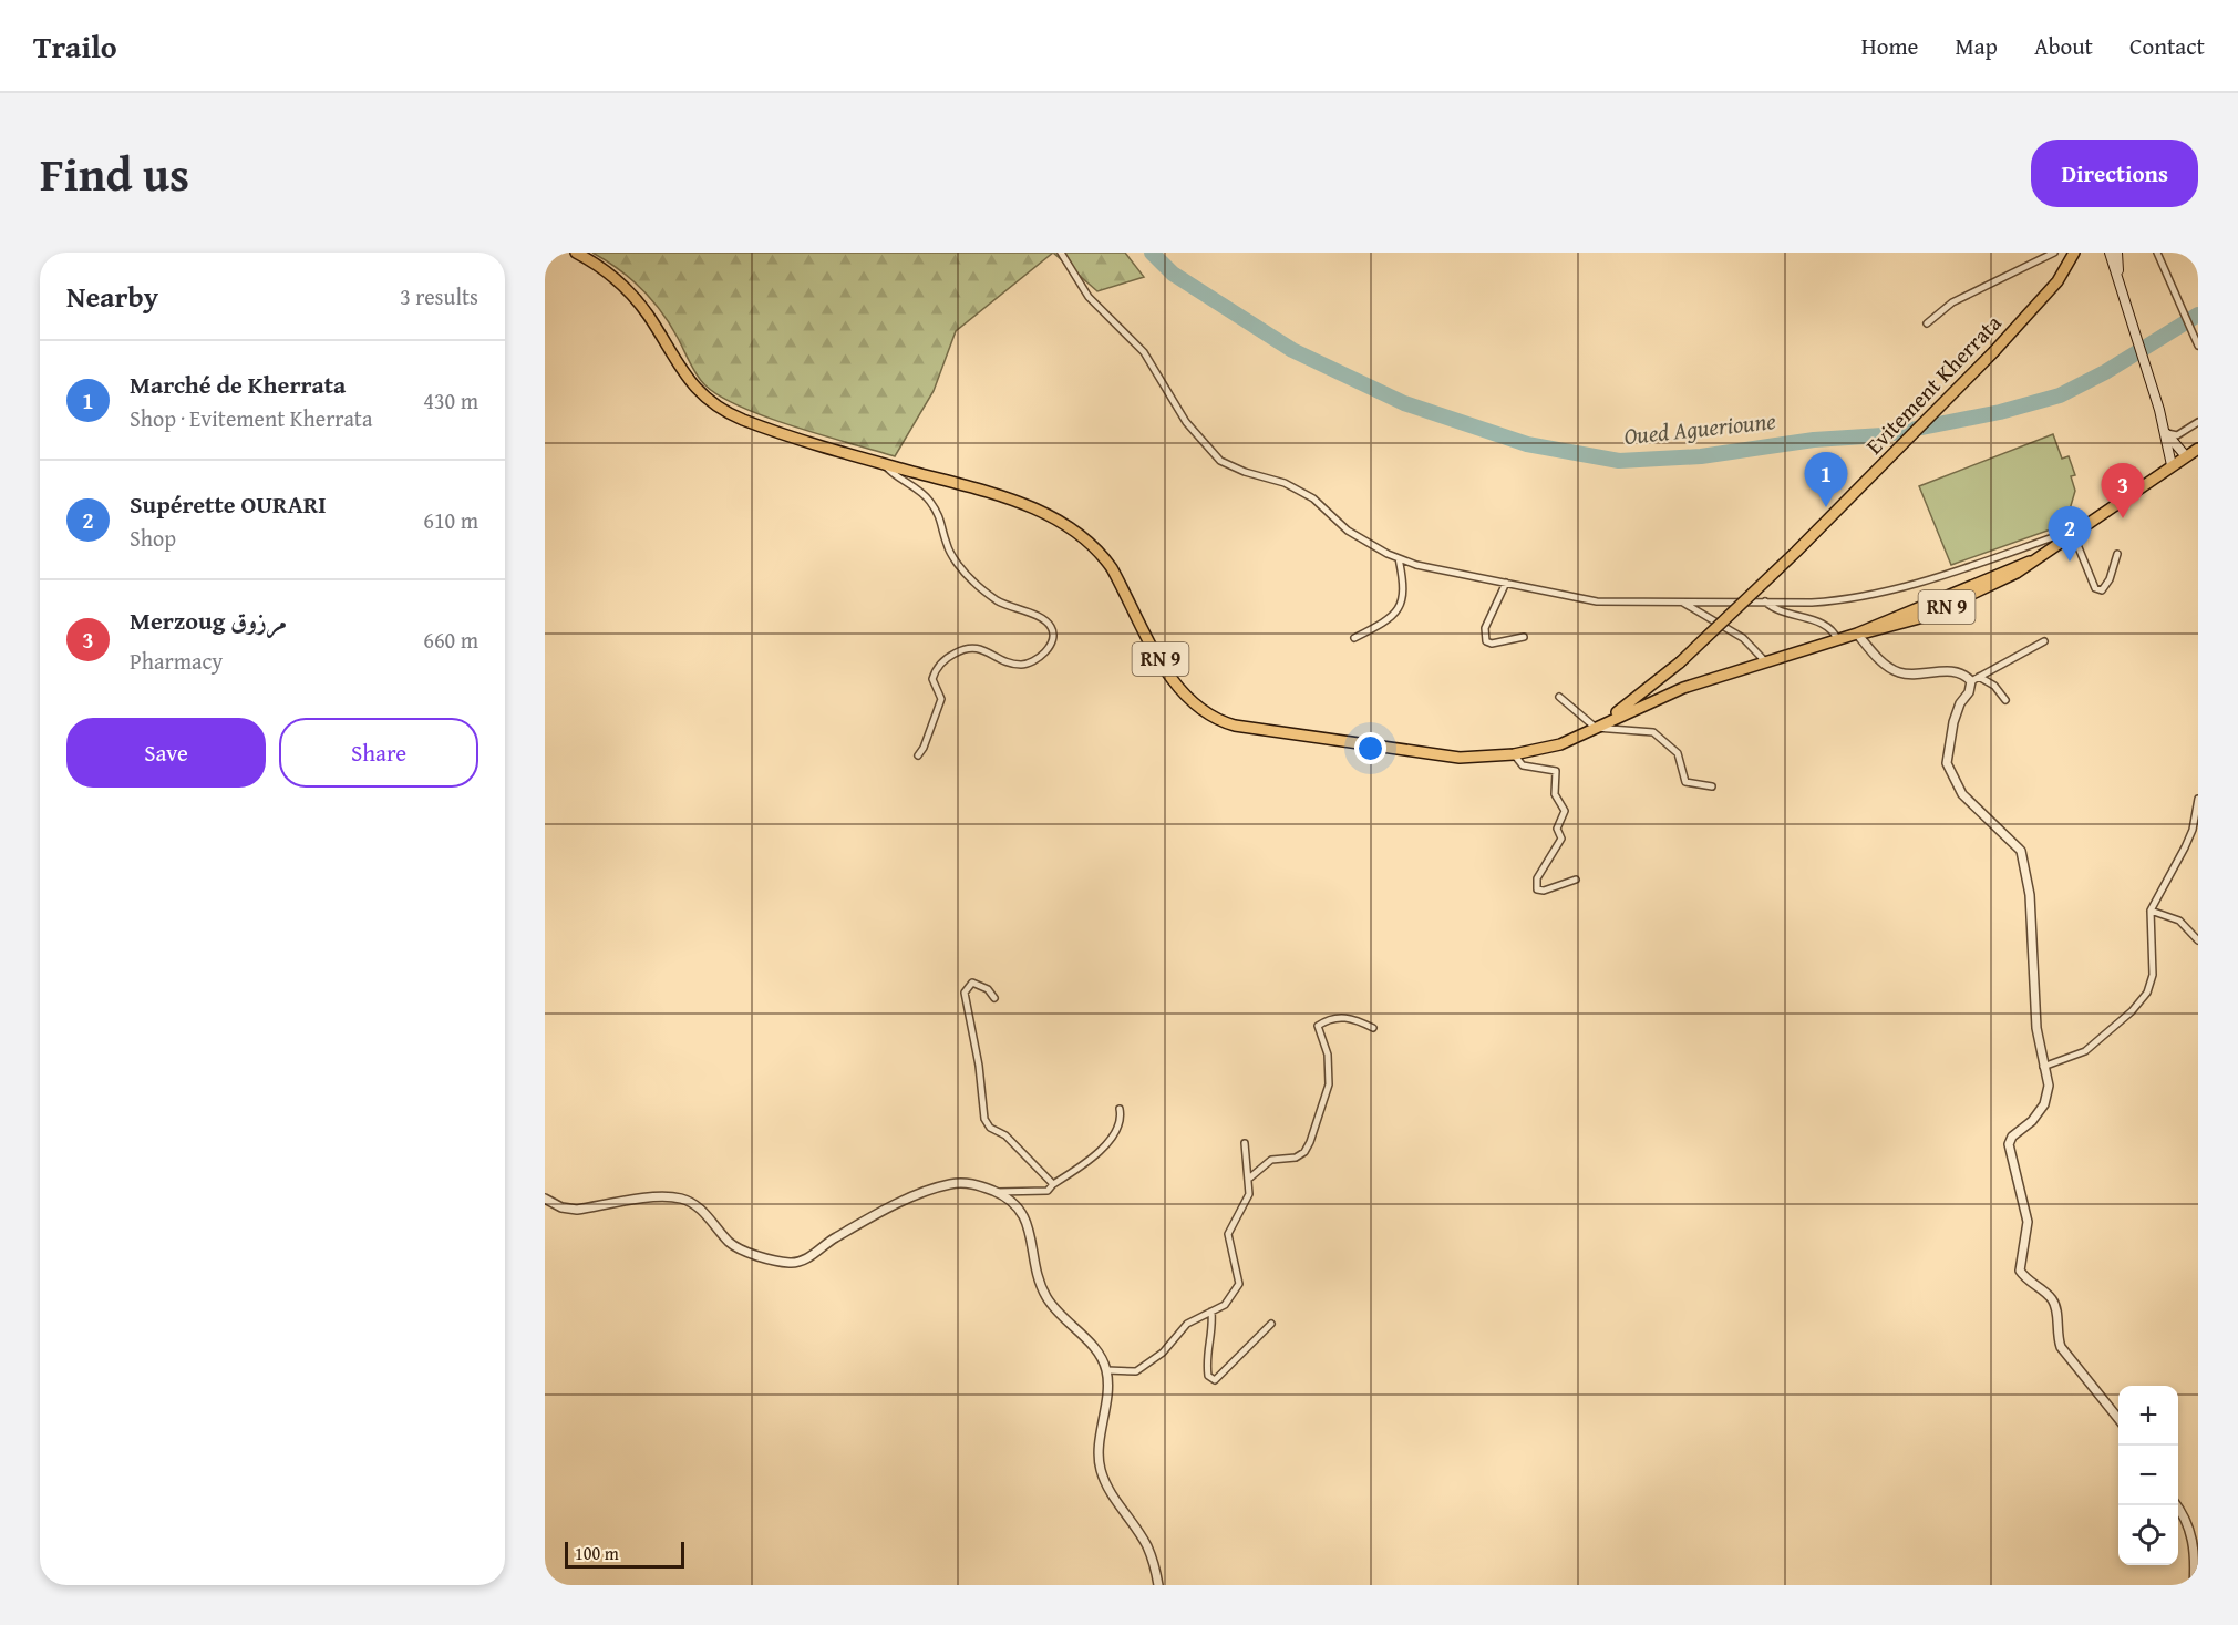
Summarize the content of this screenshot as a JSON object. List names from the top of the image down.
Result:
{
  "streets": {
    "main road": ["Evitement Kherrata", "RN 9"]
  },
  "crossings": [
    ["Evitement Kherrata", "RN 9"]
  ],
  "water": ["Oued Aguerioune"],
  "scale_bar": "100 m",
  "page": {
    "header": "Trailo",
    "nav": [
      "Home",
      "Map",
      "About",
      "Contact"
    ],
    "title": "Find us",
    "buttons": [
      "Directions",
      ["Save", "Share"]
    ],
    "heading": ["Nearby", "3 results"],
    "list": [
      {
        "mark": "1",
        "name": "Marché de Kherrata",
        "note": "Shop · Evitement Kherrata",
        "value": "430 m"
      },
      {
        "mark": "2",
        "name": "Supérette OURARI",
        "note": "Shop",
        "value": "610 m"
      },
      {
        "mark": "3",
        "name": "Merzoug مرزوق",
        "note": "Pharmacy",
        "value": "660 m"
      }
    ],
    "pins": ["1", "3", "2"],
    "map_buttons": ["+", "−"],
    "scale": "100 m"
  }
}
